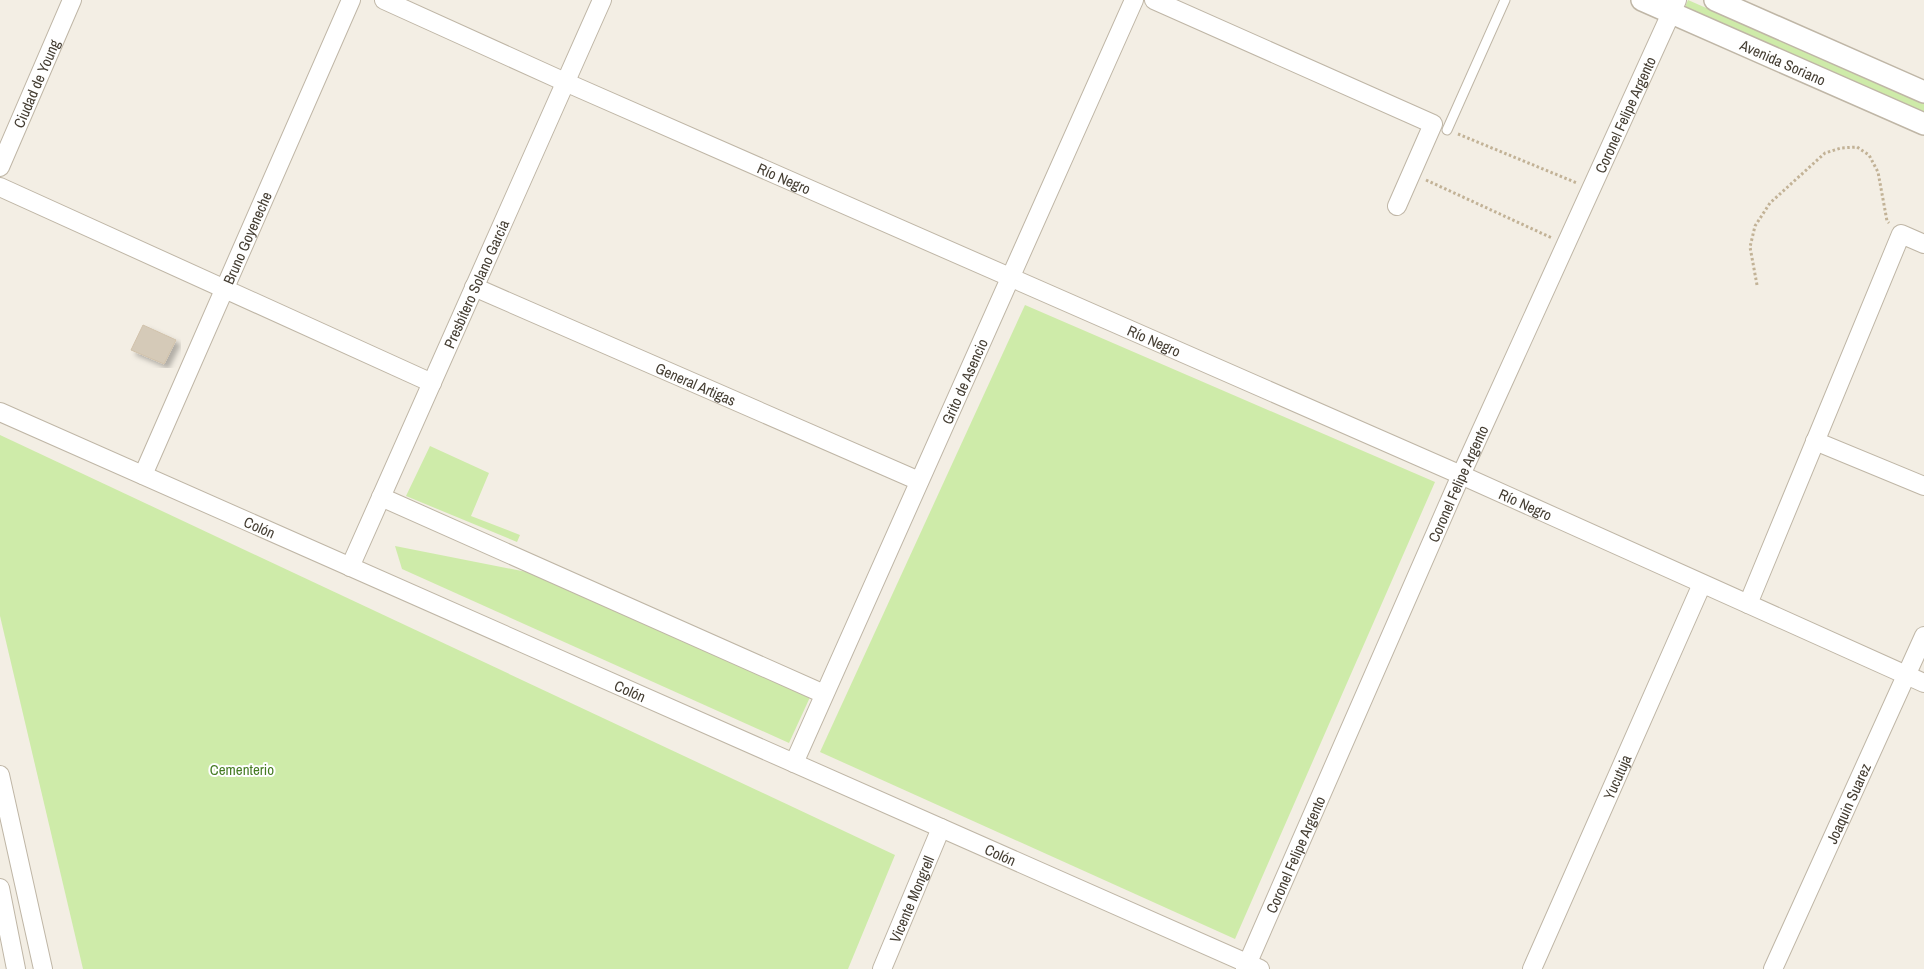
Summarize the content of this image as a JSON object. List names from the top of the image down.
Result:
{
  "streets": {
    "street": [
      "Avenida Soriano",
      "Ciudad de Young",
      "Coronel Felipe Argento",
      "Río Negro",
      "Bruno Goyeneche",
      "Presbítero Solano García",
      "Grito de Asencio",
      "General Artigas",
      "Colón",
      "Yucutuja",
      "Joaquin Suarez",
      "Vicente Mongrell"
    ]
  },
  "crossings": [
    ["Avenida Soriano", "Coronel Felipe Argento"],
    ["Coronel Felipe Argento", "Río Negro"],
    ["Coronel Felipe Argento", "Colón"],
    ["Río Negro", "Presbítero Solano García"],
    ["Río Negro", "Grito de Asencio"],
    ["Río Negro", "Yucutuja"],
    ["Río Negro", "Joaquin Suarez"],
    ["Bruno Goyeneche", "Colón"],
    ["Presbítero Solano García", "General Artigas"],
    ["Presbítero Solano García", "Colón"],
    ["Grito de Asencio", "General Artigas"],
    ["Grito de Asencio", "Colón"],
    ["Colón", "Vicente Mongrell"]
  ],
  "parks": ["Cementerio"]
}
